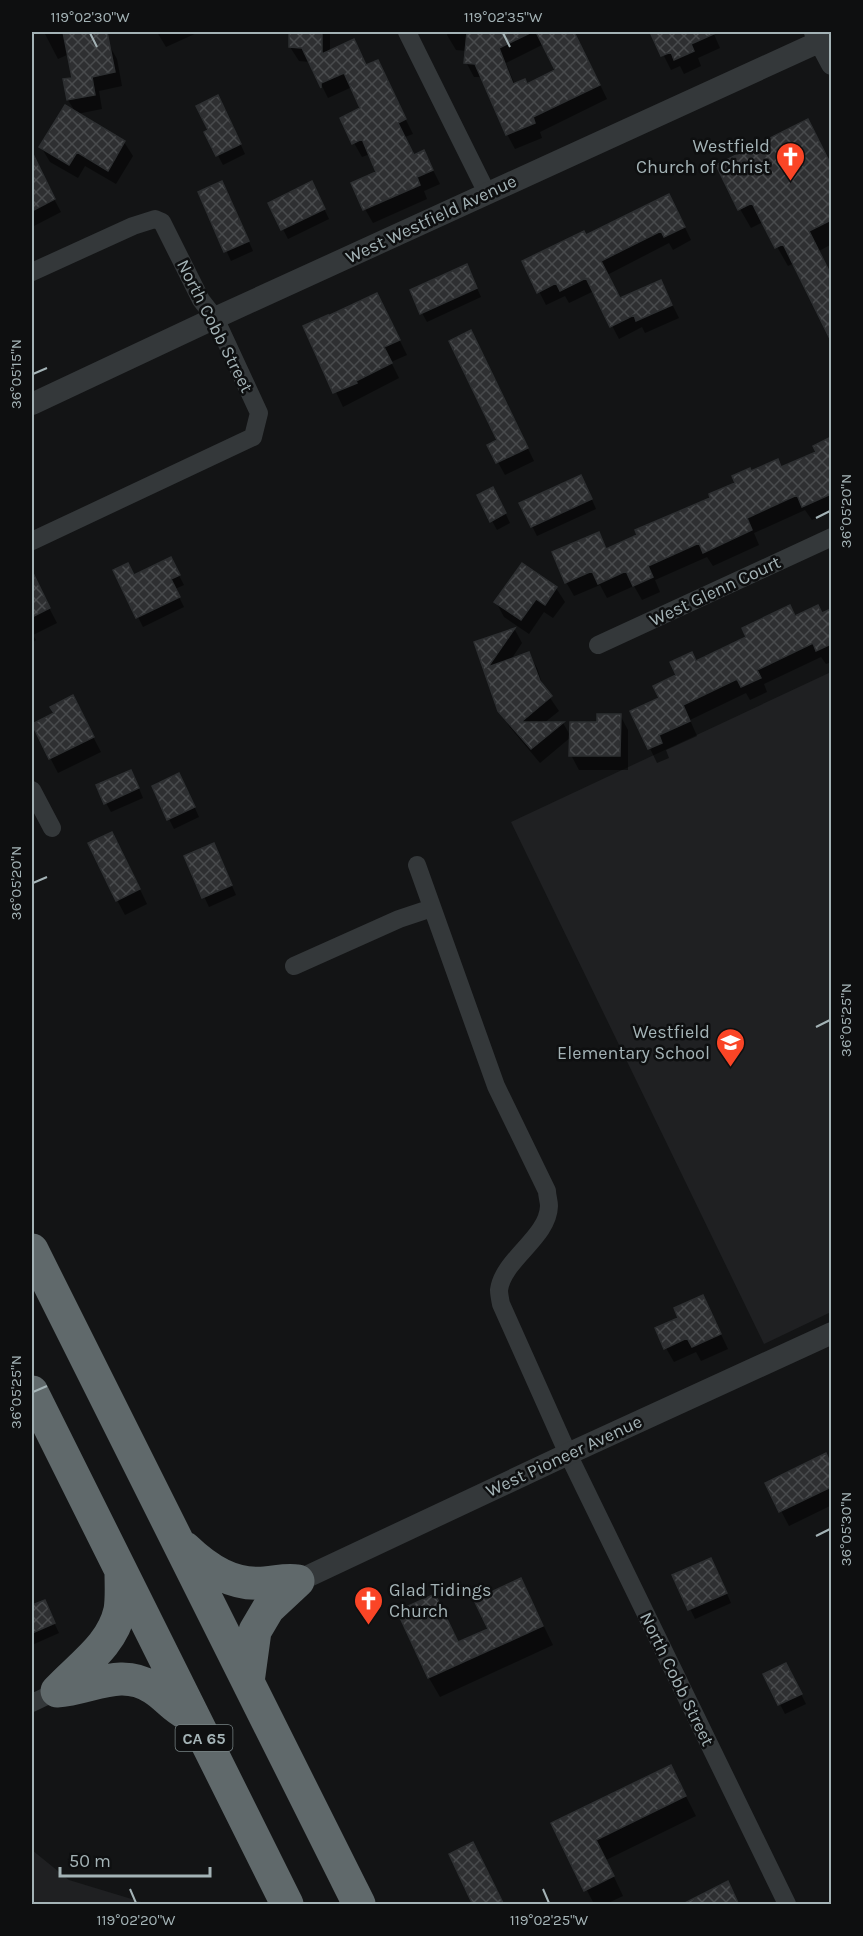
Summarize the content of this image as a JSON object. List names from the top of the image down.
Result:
{
  "streets": {
    "highway": ["CA 65"],
    "street": [
      "West Westfield Avenue",
      "North Cobb Street",
      "West Glenn Court",
      "West Pioneer Avenue"
    ]
  },
  "crossings": [
    ["West Westfield Avenue", "North Cobb Street"],
    ["North Cobb Street", "West Pioneer Avenue"]
  ],
  "places": {
    "church": ["Westfield Church of Christ", "Glad Tidings Church"],
    "school or university": ["Westfield Elementary School"]
  },
  "scale_bar": "50 m",
  "coordinates": [
    "119°02'30\"W",
    "119°02'35\"W",
    "36°05'15\"N",
    "36°05'20\"N",
    "36°05'25\"N",
    "36°05'30\"N",
    "119°02'20\"W",
    "119°02'25\"W"
  ]
}
